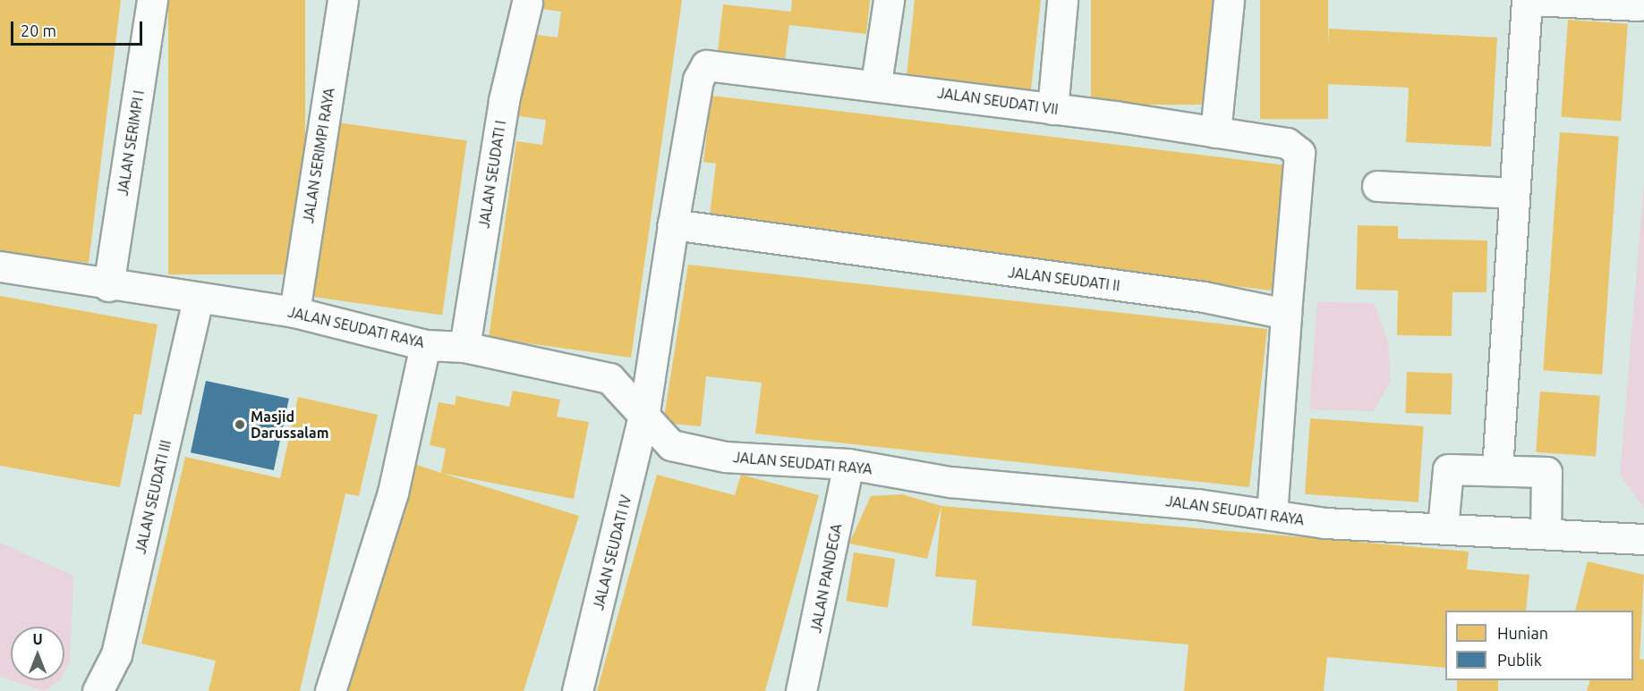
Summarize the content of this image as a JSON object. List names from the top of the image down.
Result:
{
  "streets": {
    "street": [
      "JALAN SEUDATI VII",
      "JALAN SERIMPI I",
      "JALAN SERIMPI RAYA",
      "JALAN SEUDATI I",
      "JALAN SEUDATI II",
      "JALAN SEUDATI RAYA",
      "JALAN SEUDATI III",
      "JALAN SEUDATI IV",
      "JALAN PANDEGA"
    ]
  },
  "crossings": [
    ["JALAN SEUDATI VII", "JALAN SEUDATI II"],
    ["JALAN SERIMPI I", "JALAN SEUDATI RAYA"],
    ["JALAN SERIMPI RAYA", "JALAN SEUDATI RAYA"],
    ["JALAN SEUDATI I", "JALAN SEUDATI RAYA"],
    ["JALAN SEUDATI RAYA", "JALAN SEUDATI III"],
    ["JALAN SEUDATI RAYA", "JALAN SEUDATI IV"],
    ["JALAN SEUDATI RAYA", "JALAN PANDEGA"]
  ],
  "places": ["Masjid Darussalam"],
  "legend": ["Hunian", "Publik"],
  "scale_bar": "20 m",
  "north": "top"
}
